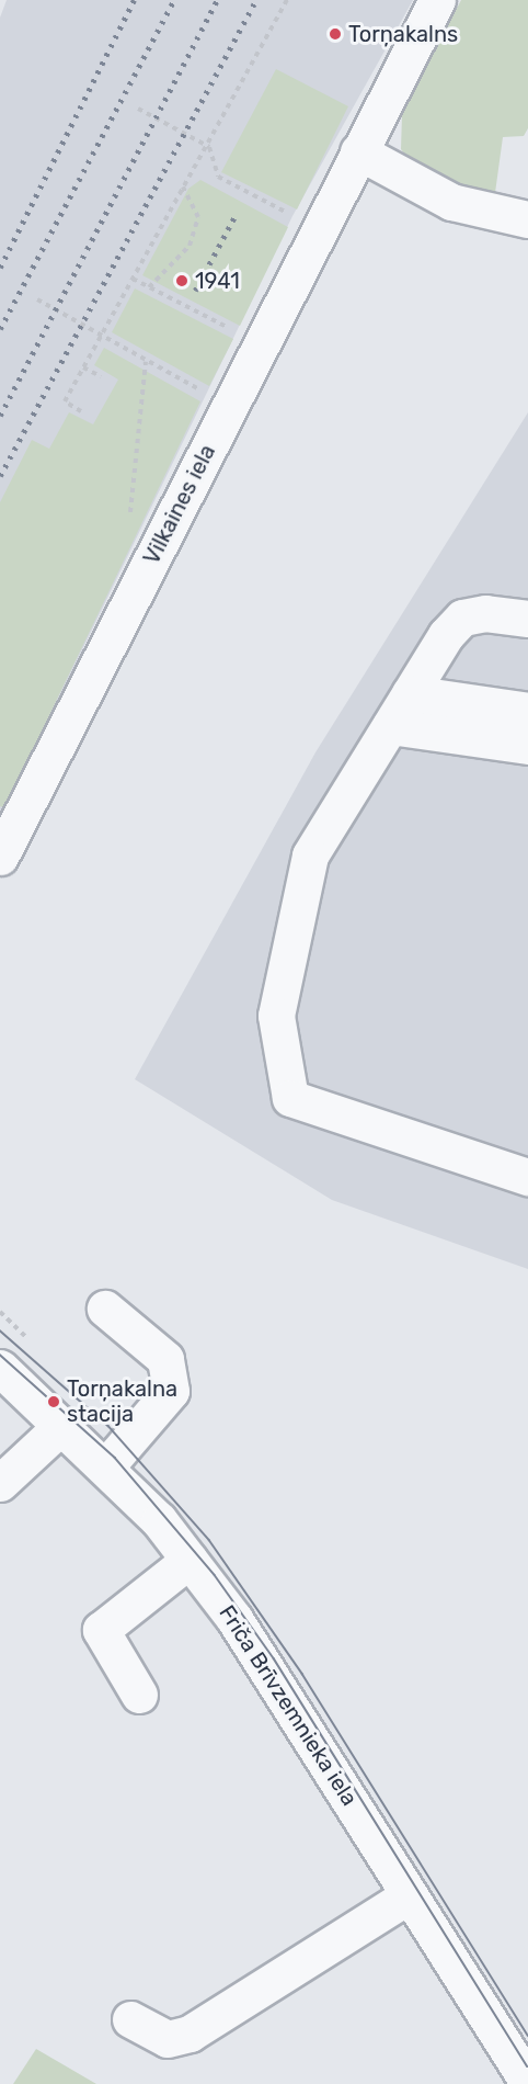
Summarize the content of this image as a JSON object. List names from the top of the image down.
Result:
{
  "streets": {
    "street": ["Vilkaines iela", "Friča Brīvzemnieka iela"]
  },
  "places": ["Torņakalns", "1941", "Torņakalna stacija"]
}
